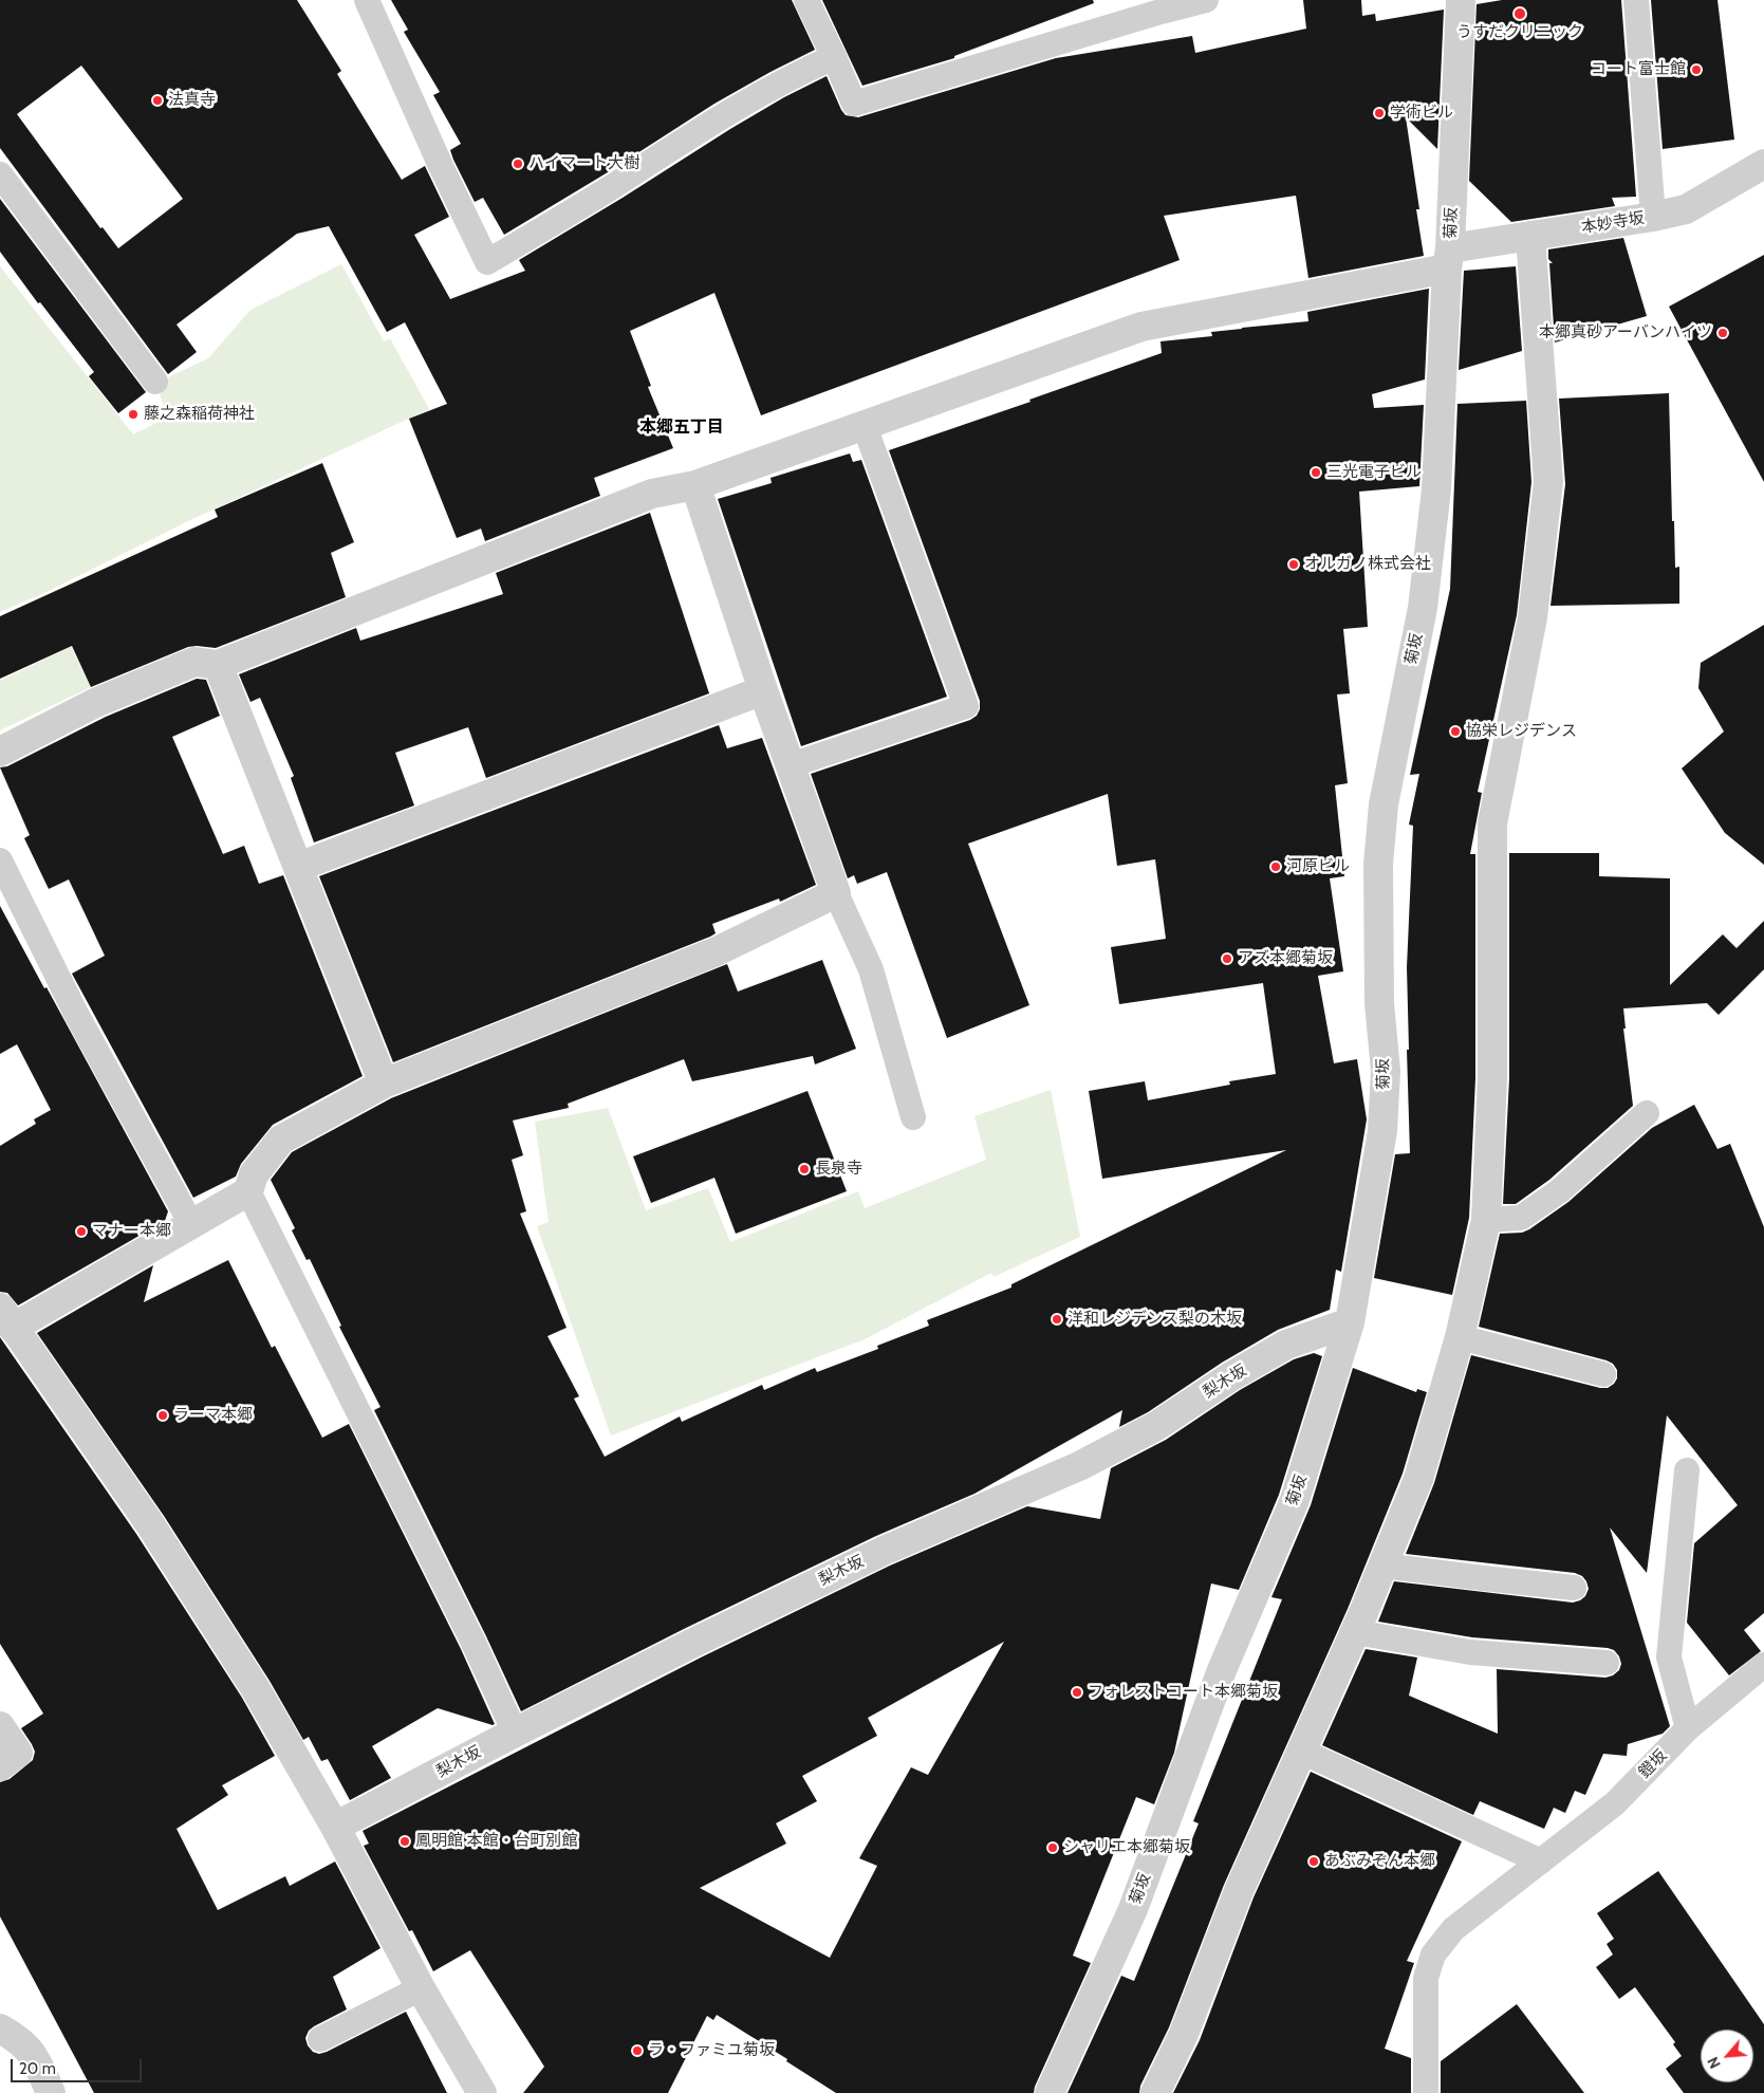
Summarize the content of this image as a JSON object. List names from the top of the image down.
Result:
{
  "streets": {
    "street": ["菊坂", "本妙寺坂", "梨木坂"],
    "lane": ["鐙坂"]
  },
  "crossings": [
    ["菊坂", "本妙寺坂"],
    ["菊坂", "梨木坂"]
  ],
  "districts": ["本郷五丁目"],
  "places": [
    "うすだクリニック",
    "コート富士館",
    "法真寺",
    "学術ビル",
    "ハイマート大樹",
    "本郷真砂アーバンハイツ",
    "藤之森稲荷神社",
    "三光電子ビル",
    "オルガノ株式会社",
    "協栄レジデンス",
    "河原ビル",
    "アズ本郷菊坂",
    "長泉寺",
    "マナー本郷",
    "洋和レジデンス梨の木坂",
    "ラーマ本郷",
    "フォレストコート本郷菊坂",
    "鳳明館 本館・台町別館",
    "シャリエ本郷菊坂",
    "あぶみぞん本郷",
    "ラ・ファミユ菊坂"
  ],
  "scale_bar": "20 m",
  "north": "bottom left"
}
